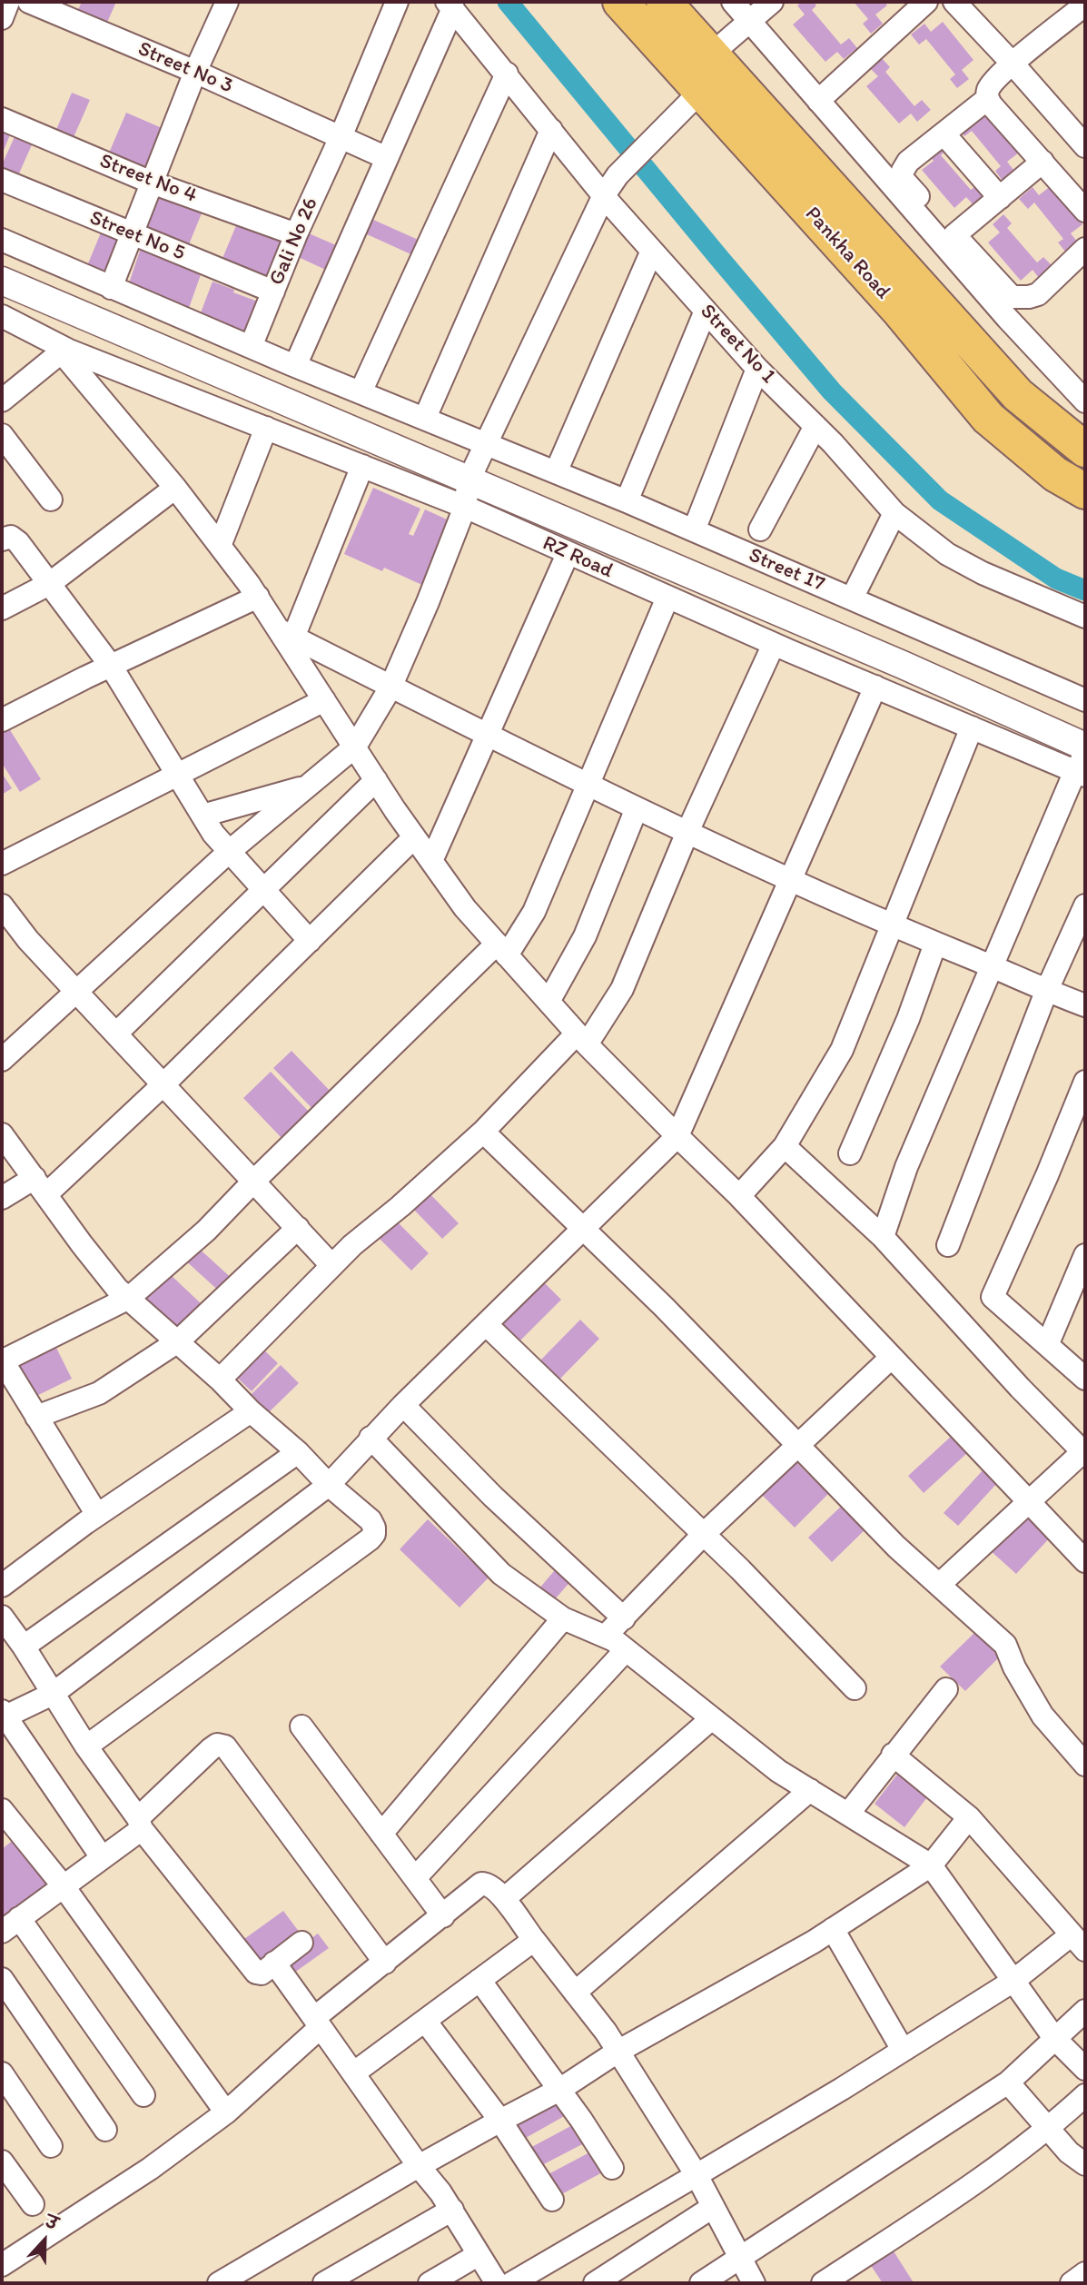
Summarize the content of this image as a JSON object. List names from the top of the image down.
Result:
{
  "streets": {
    "main road": ["Pankha Road"],
    "street": [
      "Street No 3",
      "Street No 4",
      "Street No 5",
      "Gali No 26",
      "Street No 1",
      "RZ Road",
      "Street 17"
    ]
  },
  "crossings": [
    ["Street No 3", "Gali No 26"],
    ["Street No 4", "Gali No 26"],
    ["Street No 5", "Gali No 26"],
    ["Gali No 26", "Street 17"]
  ],
  "north": "top"
}
